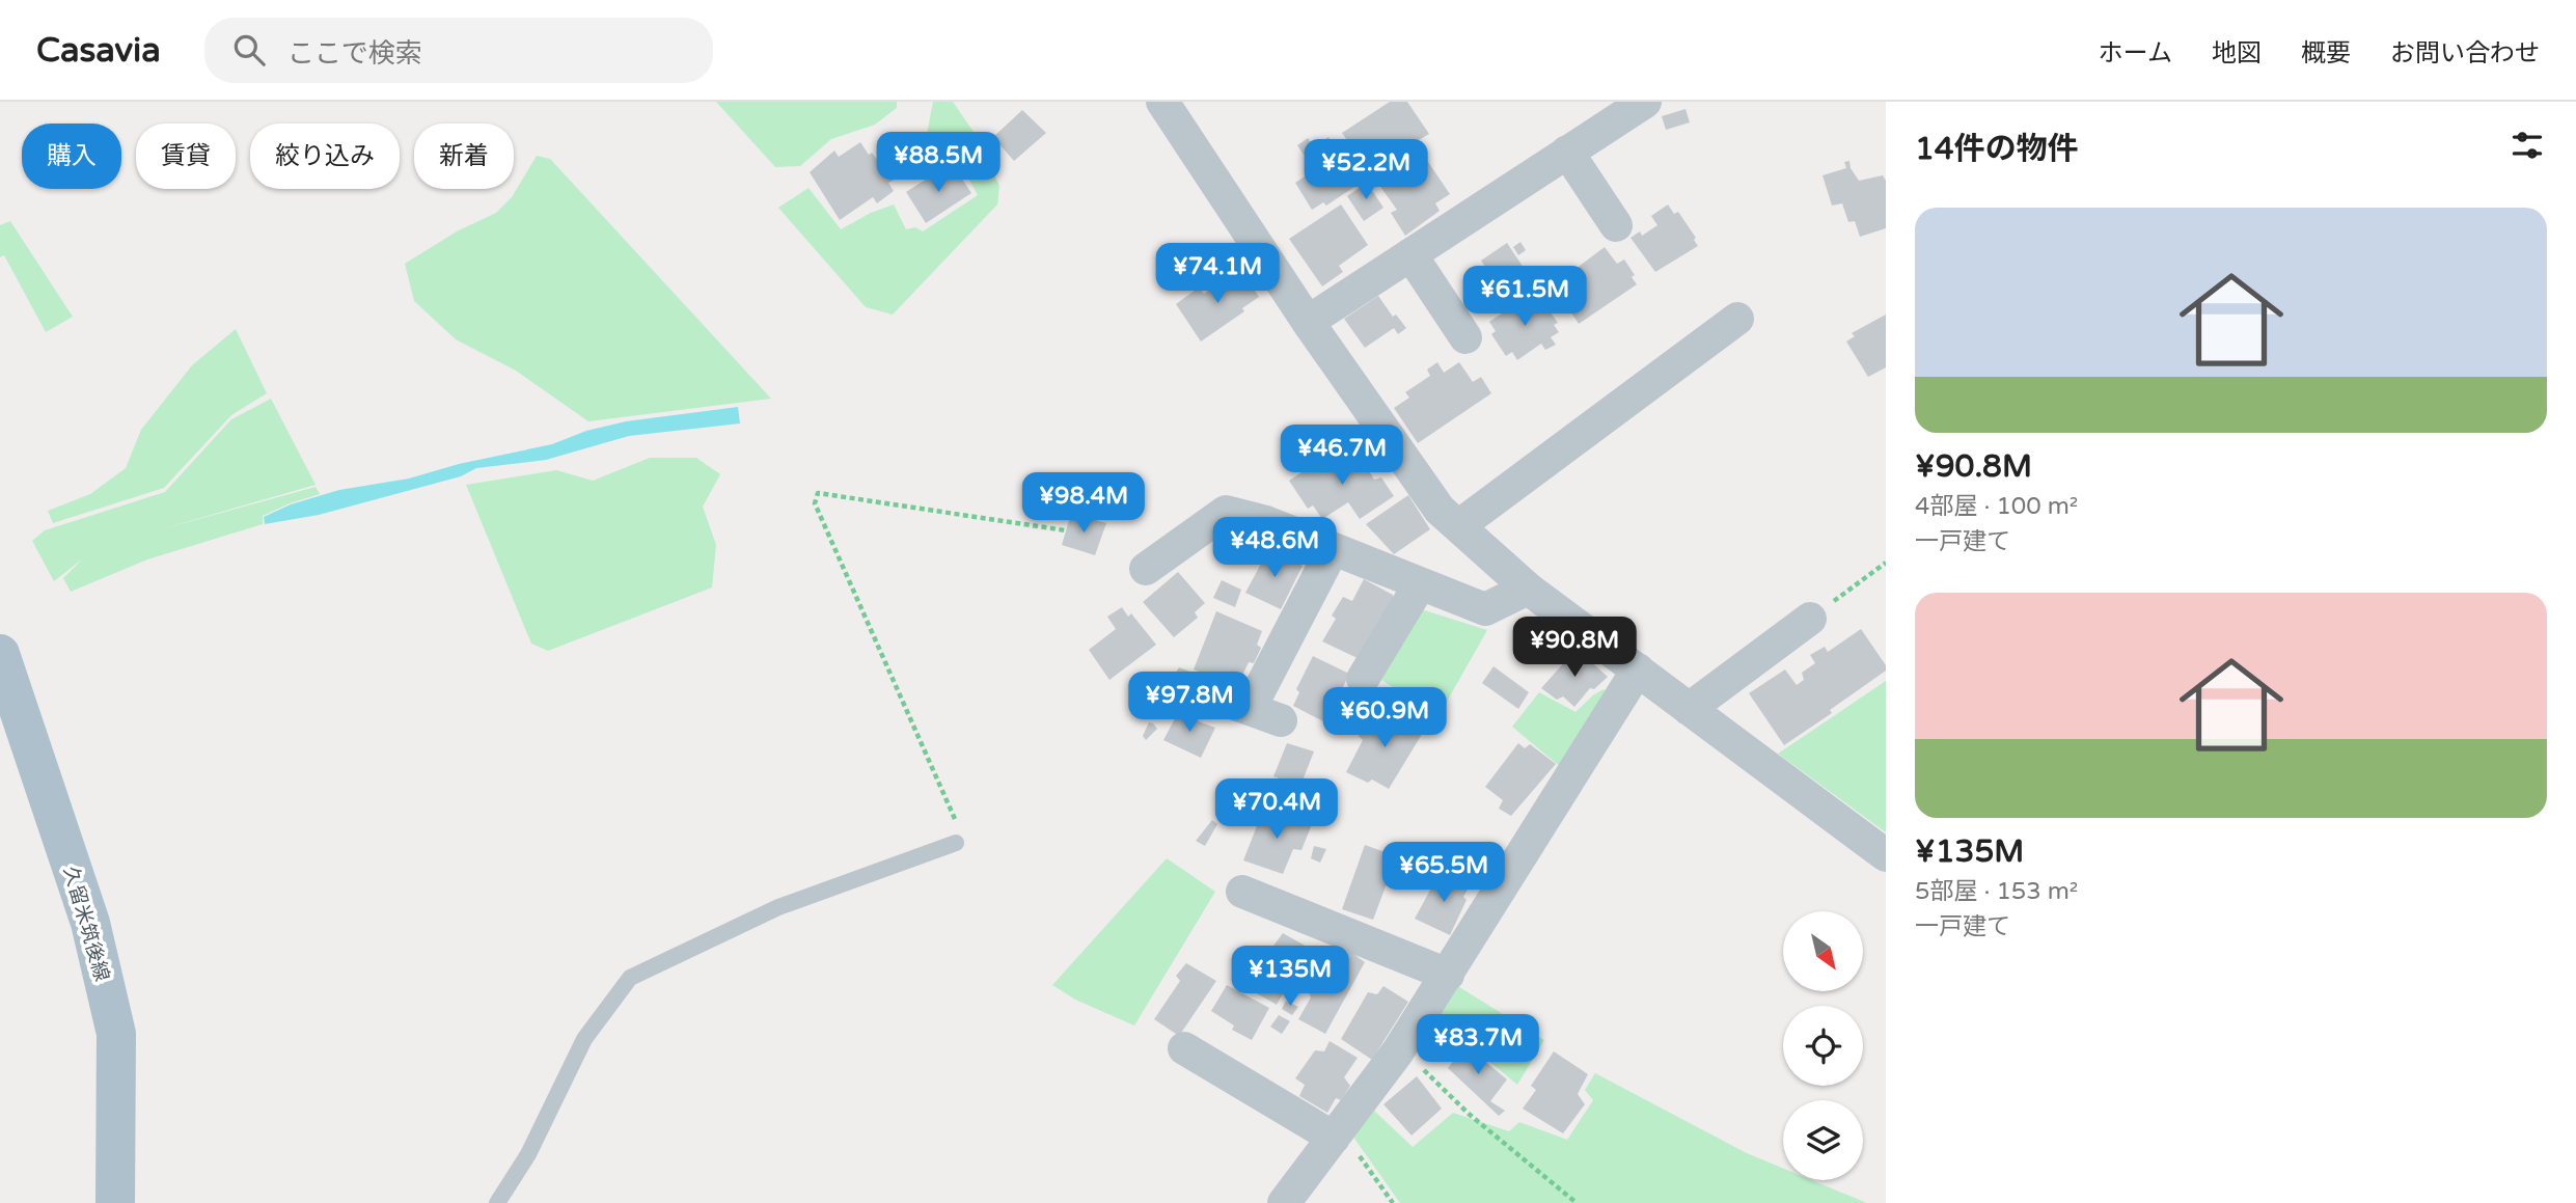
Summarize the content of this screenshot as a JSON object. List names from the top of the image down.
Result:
{
  "streets": {
    "main road": ["久留米筑後線"]
  },
  "north": "bottom right",
  "page": {
    "header": "Casavia",
    "search": "ここで検索",
    "nav": [
      "ホーム",
      "地図",
      "概要",
      "お問い合わせ"
    ],
    "heading": "14件の物件",
    "chip": [
      "購入",
      "賃貸",
      "絞り込み",
      "新着"
    ],
    "price": [
      "¥88.5M",
      "¥52.2M",
      "¥74.1M",
      "¥61.5M",
      "¥46.7M",
      "¥98.4M",
      "¥48.6M",
      "¥90.8M",
      "¥97.8M",
      "¥60.9M",
      "¥70.4M",
      "¥65.5M",
      "¥135M",
      "¥83.7M"
    ],
    "list": [
      {
        "name": "¥90.8M",
        "note": "4部屋 · 100 m² · 一戸建て"
      },
      {
        "name": "¥135M",
        "note": "5部屋 · 153 m² · 一戸建て"
      }
    ]
  }
}
